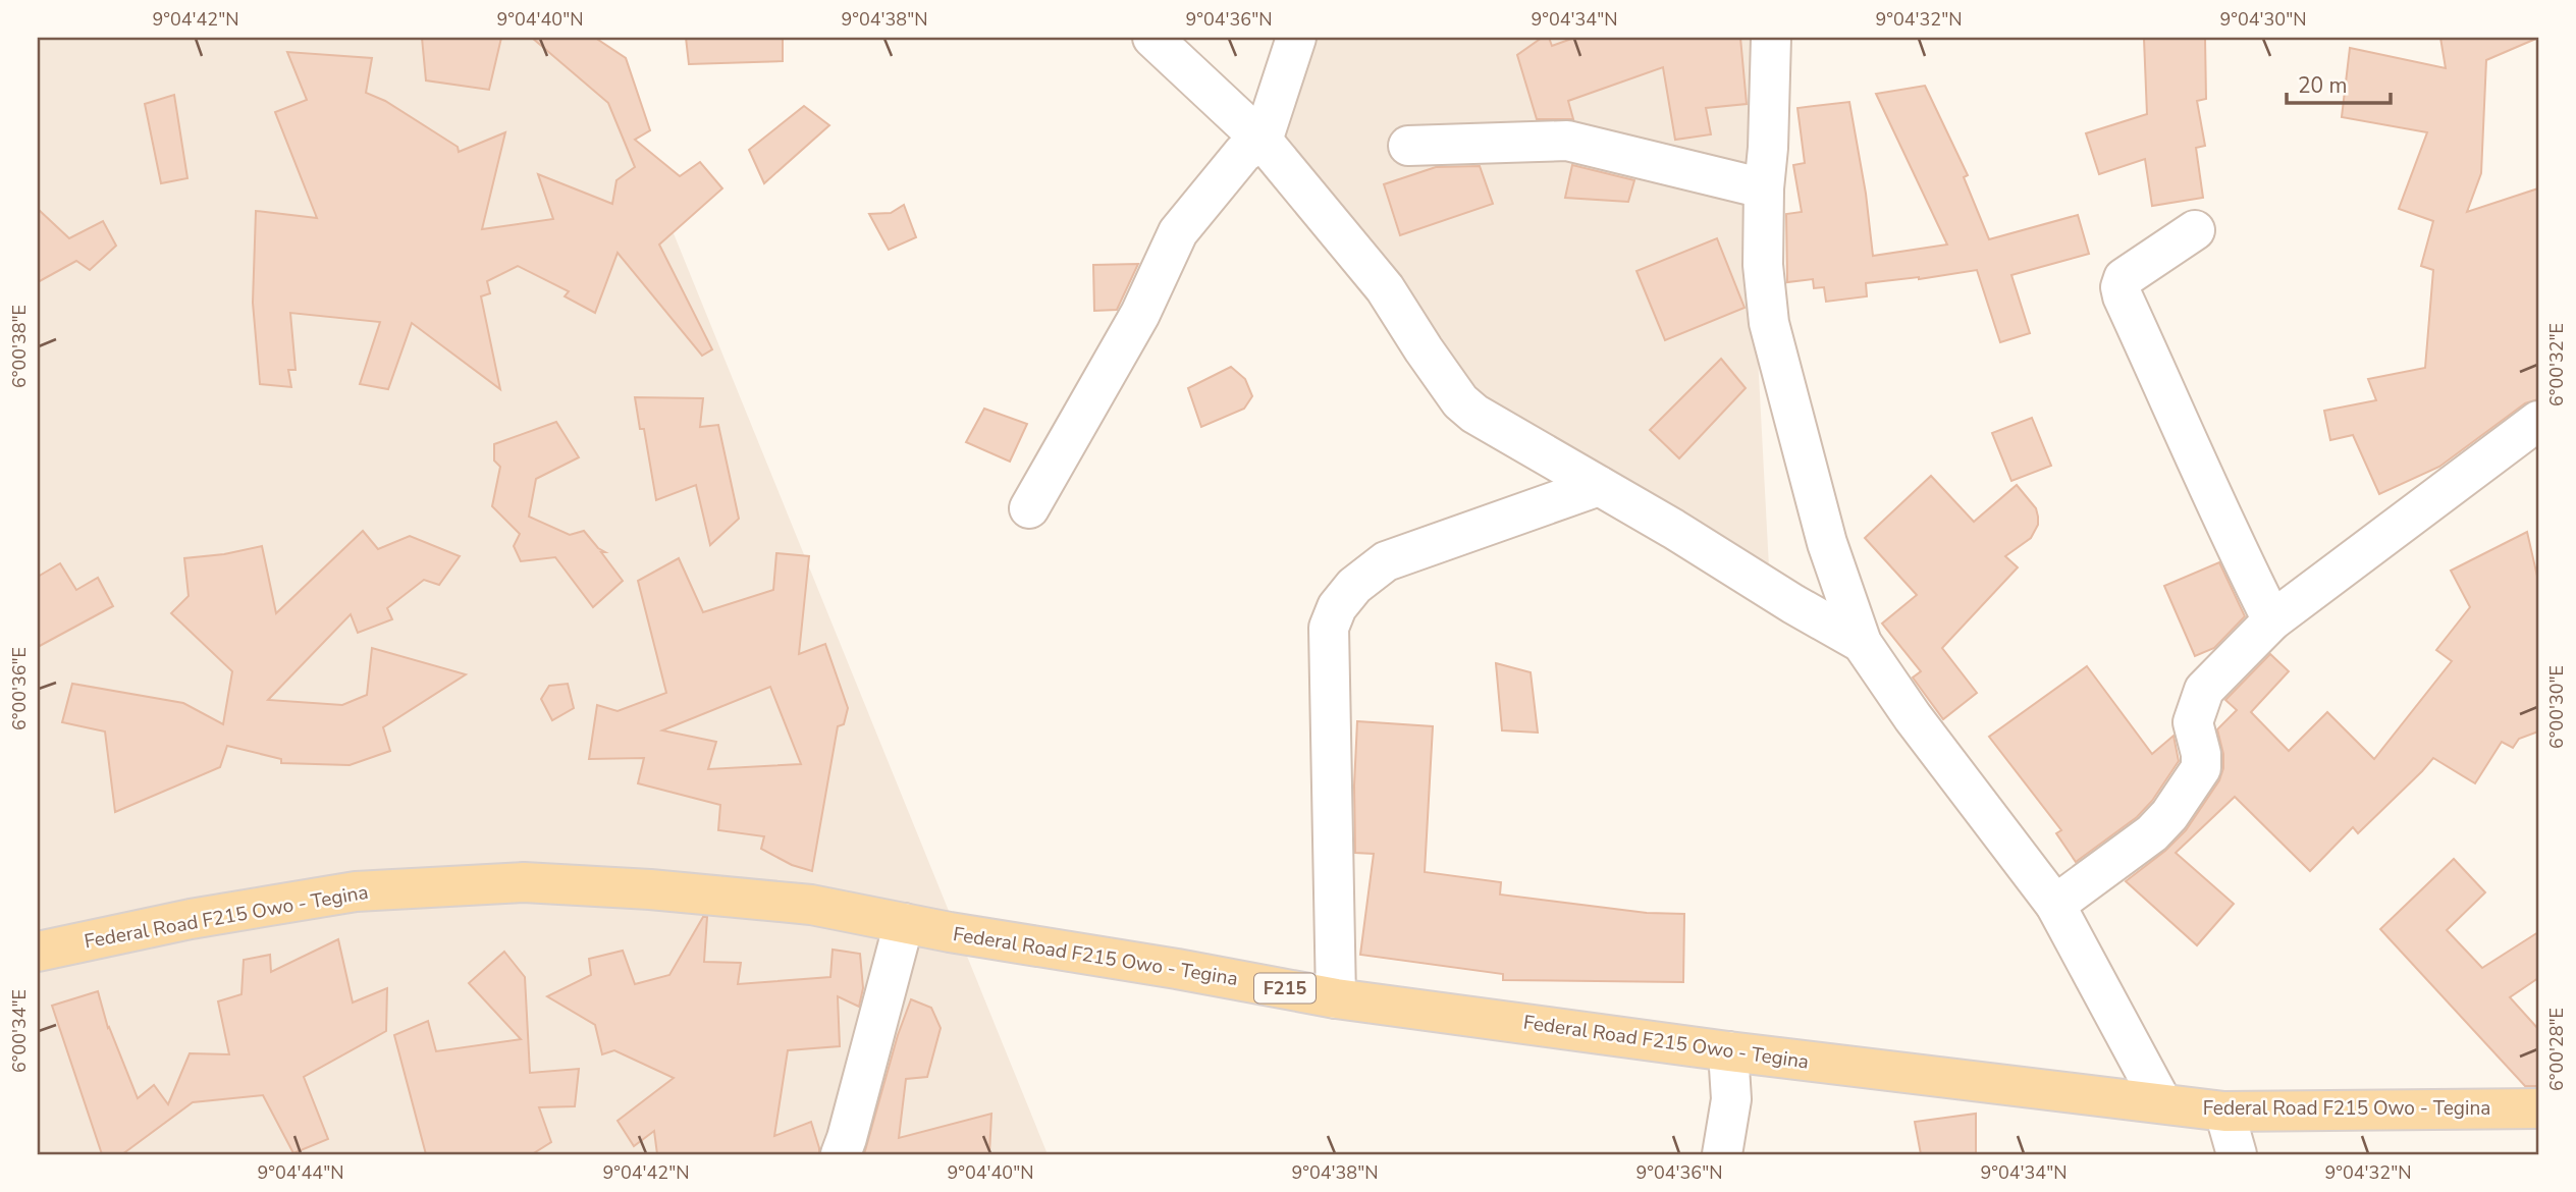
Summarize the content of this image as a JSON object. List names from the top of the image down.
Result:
{
  "streets": {
    "main road": ["Federal Road F215 Owo - Tegina", "F215"]
  },
  "scale_bar": "20 m",
  "coordinates": [
    "9°04'42\"N",
    "9°04'40\"N",
    "9°04'38\"N",
    "9°04'36\"N",
    "9°04'34\"N",
    "9°04'32\"N",
    "9°04'30\"N",
    "6°00'38\"E",
    "6°00'32\"E",
    "6°00'36\"E",
    "6°00'30\"E",
    "6°00'34\"E",
    "6°00'28\"E",
    "9°04'44\"N"
  ]
}
